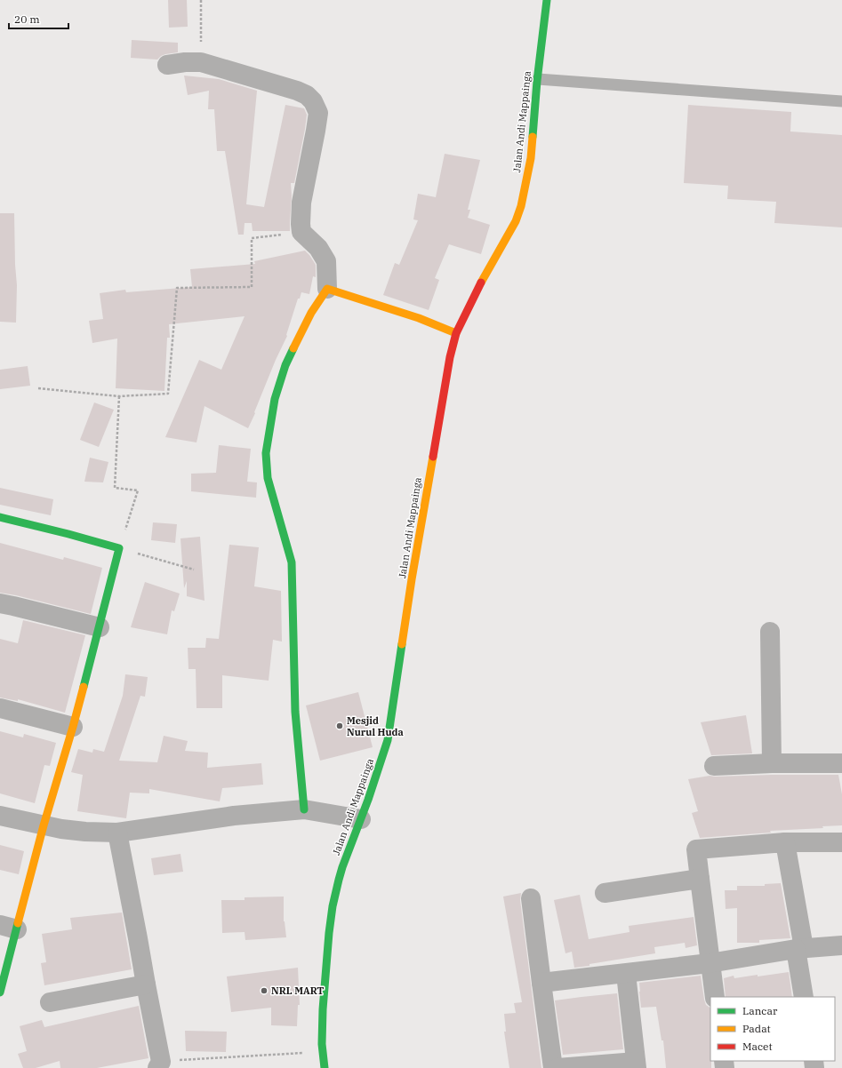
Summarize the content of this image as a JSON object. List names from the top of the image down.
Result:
{
  "streets": {
    "street": ["Jalan Andi Mappainga"]
  },
  "places": ["Mesjid Nurul Huda", "NRL MART"],
  "legend": ["Lancar", "Padat", "Macet"],
  "scale_bar": "20 m"
}
